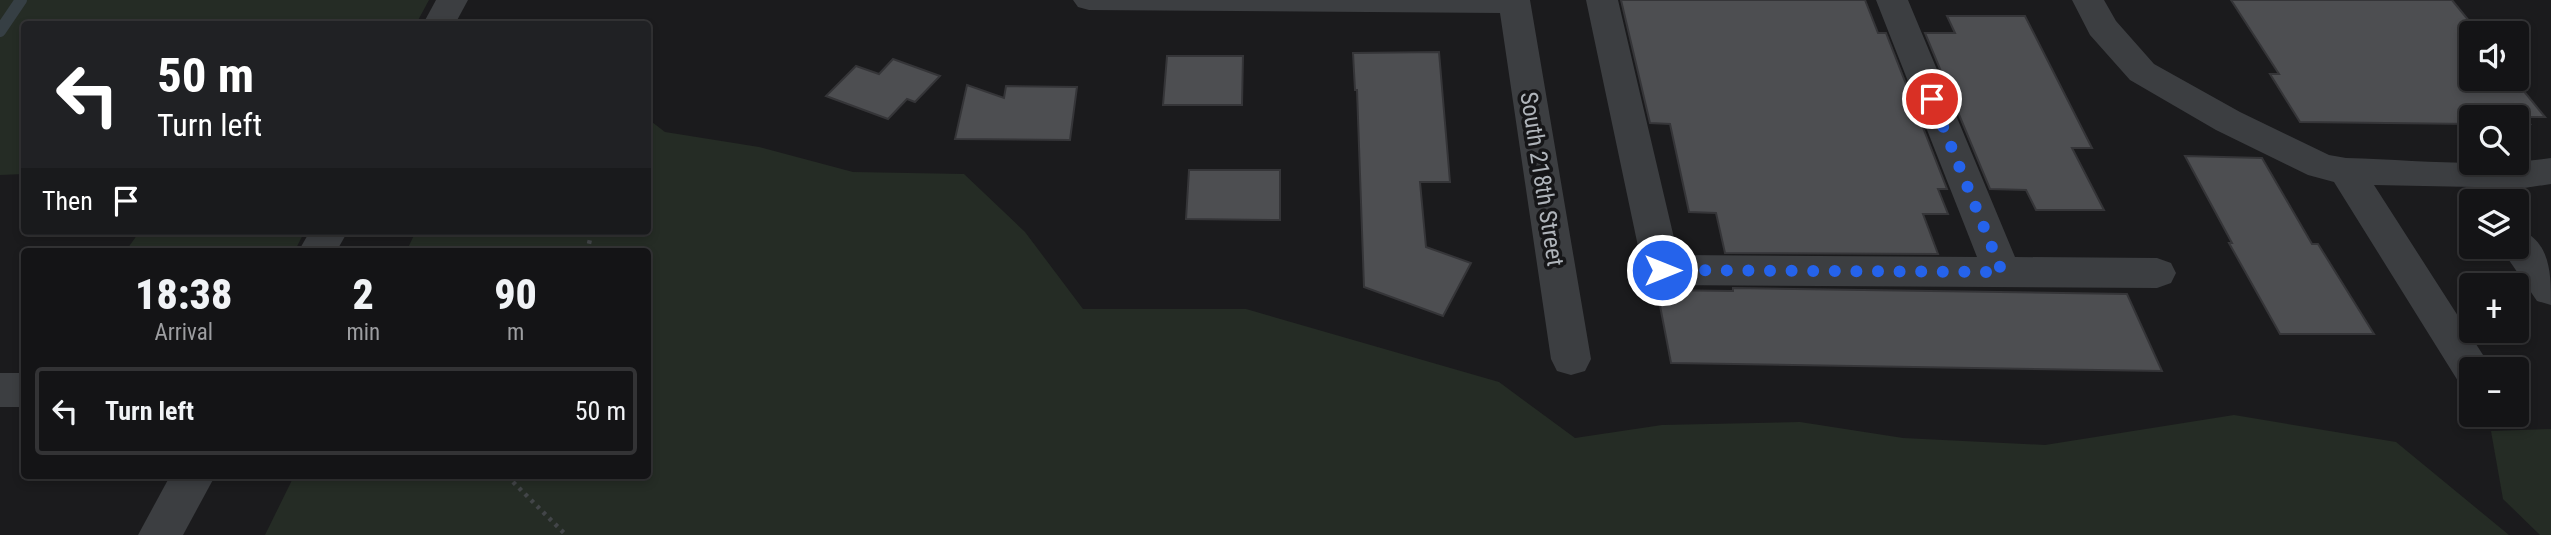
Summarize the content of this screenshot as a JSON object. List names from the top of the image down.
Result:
{
  "streets": {
    "street": ["South 218th Street"]
  },
  "page": {
    "map_buttons": ["+", "−"],
    "turn": ["50 m", "Turn left"],
    "then": "Then",
    "eta": [
      "18:38",
      "Arrival",
      "2",
      "min",
      "90",
      "m"
    ],
    "list": [
      {
        "name": "Turn left",
        "value": "50 m"
      }
    ]
  }
}
